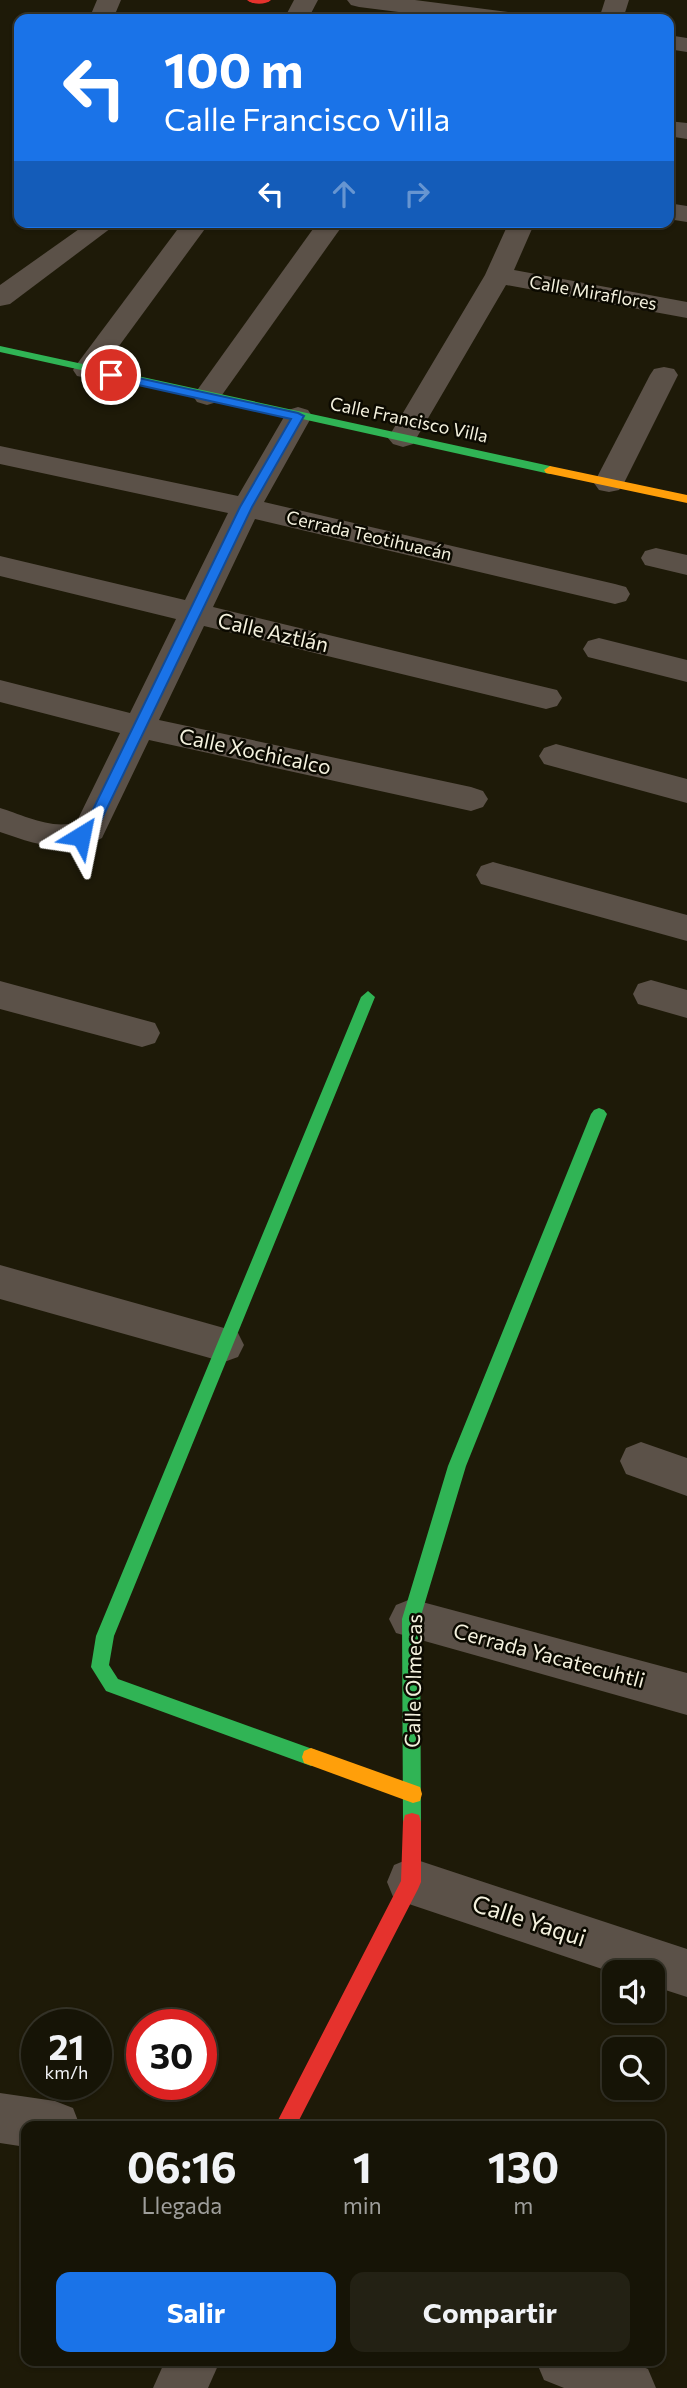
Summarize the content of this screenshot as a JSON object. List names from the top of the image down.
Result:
{
  "streets": {
    "street": [
      "Calle Miraflores",
      "Calle Francisco Villa",
      "Cerrada Teotihuacán",
      "Calle Aztlán",
      "Calle Xochicalco",
      "Cerrada Yacatecuhtli",
      "Calle Olmecas",
      "Calle Yaqui"
    ]
  },
  "crossings": [
    ["Cerrada Yacatecuhtli", "Calle Olmecas"],
    ["Calle Olmecas", "Calle Yaqui"]
  ],
  "page": {
    "turn": ["100 m", "Calle Francisco Villa"],
    "speed": "21 km/h",
    "limit": "30",
    "eta": [
      "06:16",
      "Llegada",
      "1",
      "min",
      "130",
      "m"
    ],
    "buttons": ["Salir", "Compartir"]
  }
}
